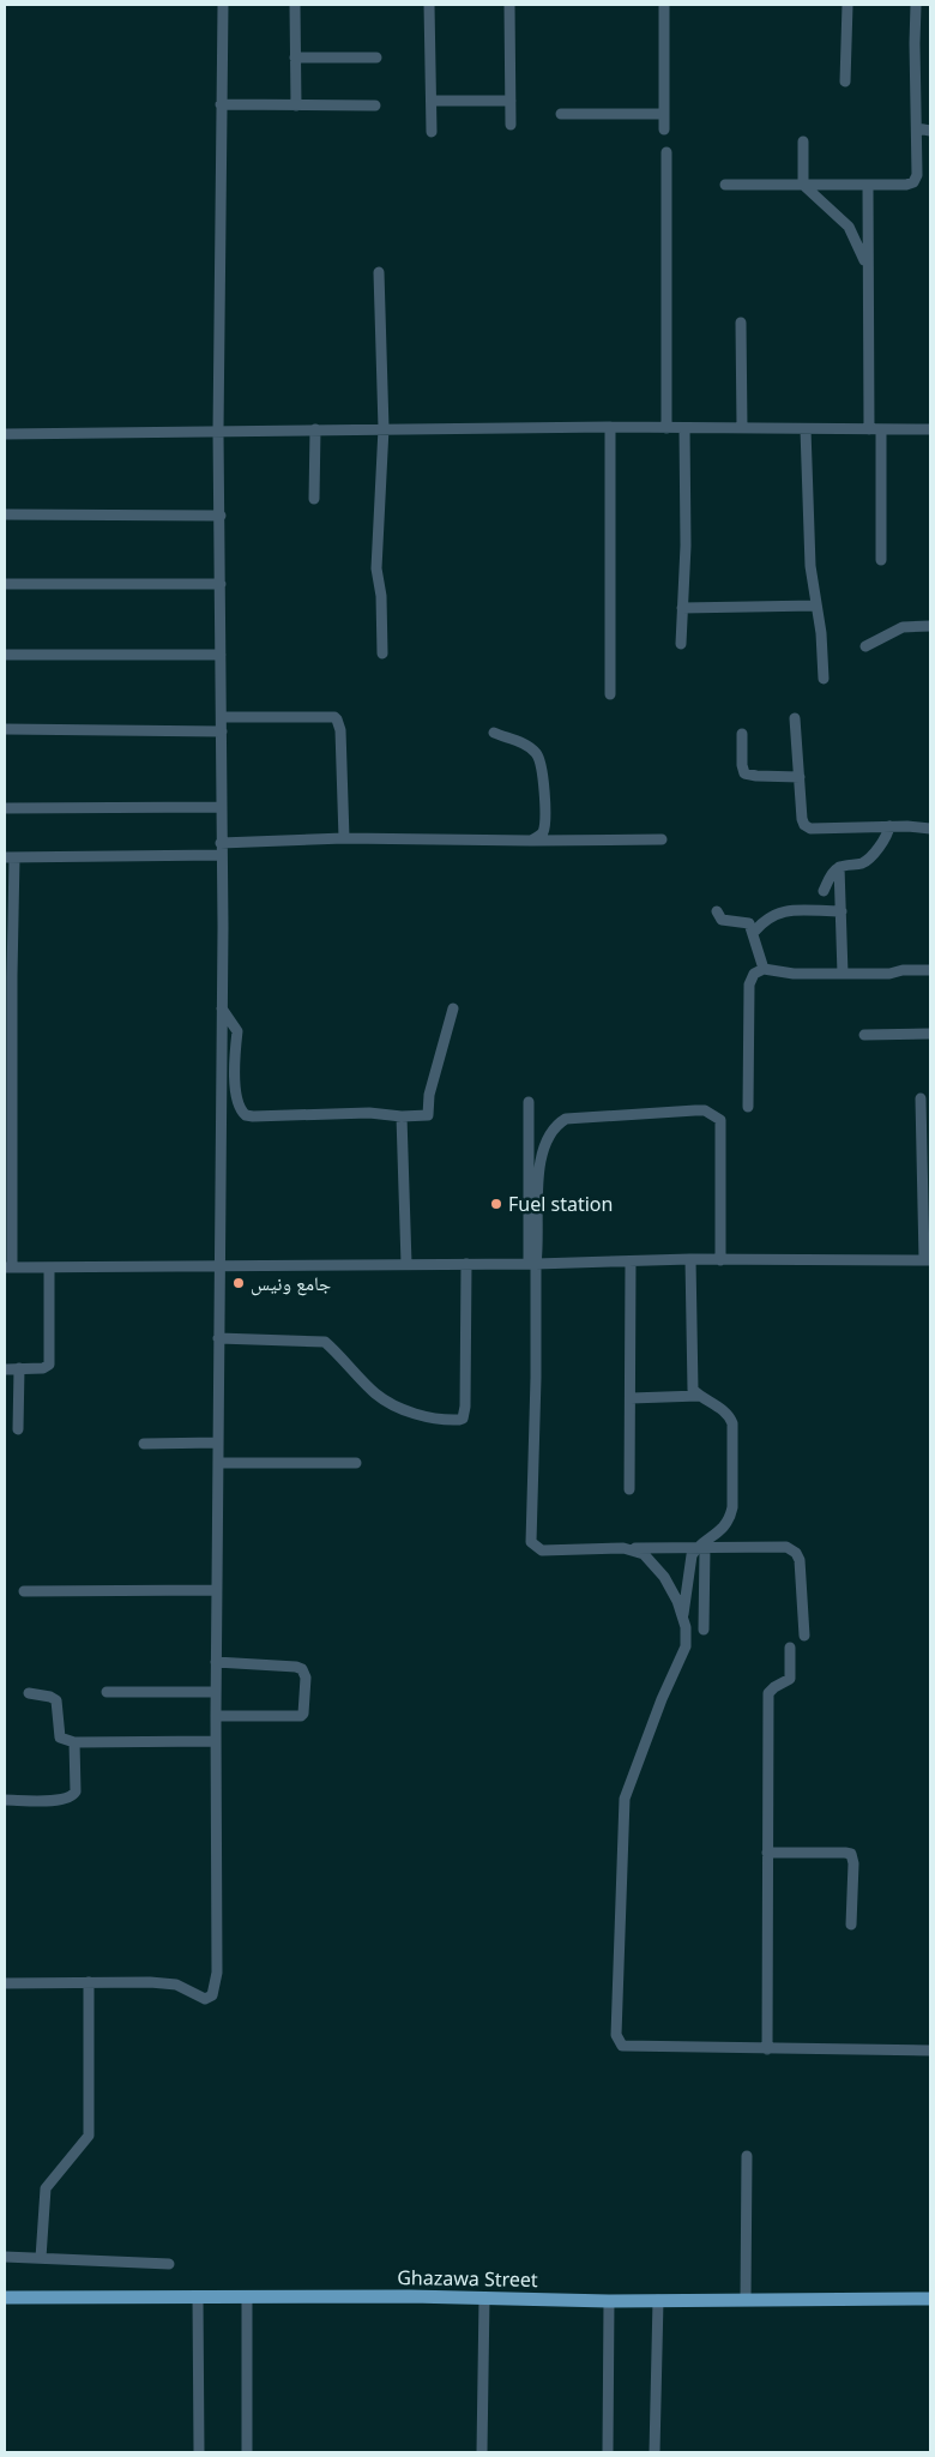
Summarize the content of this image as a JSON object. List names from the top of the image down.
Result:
{
  "streets": {
    "main road": ["Ghazawa Street"]
  },
  "places": ["Fuel station", "جامع ونيس"]
}
